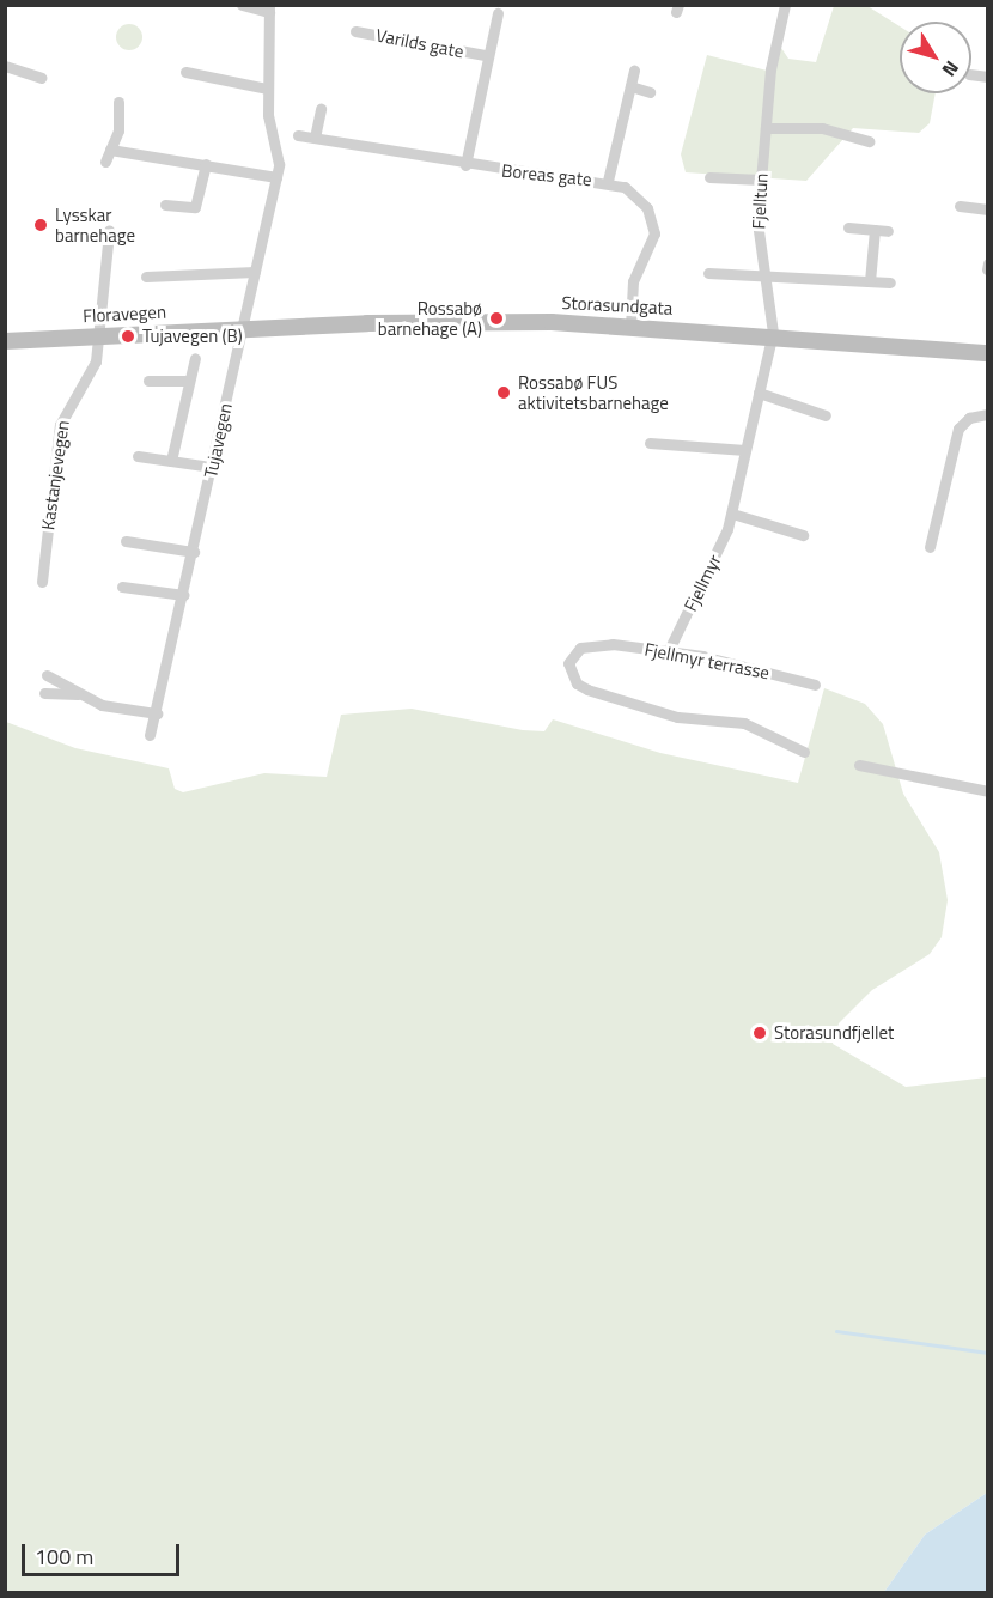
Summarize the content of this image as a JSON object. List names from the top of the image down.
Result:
{
  "streets": {
    "street": [
      "Varilds gate",
      "Boreas gate",
      "Fjelltun",
      "Storasundgata",
      "Floravegen",
      "Tujavegen",
      "Kastanjevegen",
      "Fjellmyr",
      "Fjellmyr terrasse"
    ]
  },
  "crossings": [
    ["Varilds gate", "Boreas gate"],
    ["Boreas gate", "Storasundgata"],
    ["Fjelltun", "Storasundgata"],
    ["Fjelltun", "Fjellmyr"],
    ["Storasundgata", "Floravegen"],
    ["Storasundgata", "Tujavegen"],
    ["Storasundgata", "Fjellmyr"],
    ["Floravegen", "Tujavegen"],
    ["Floravegen", "Kastanjevegen"],
    ["Fjellmyr", "Fjellmyr terrasse"]
  ],
  "places": [
    "Lysskar barnehage",
    "Rossabø barnehage (A)",
    "Tujavegen (B)",
    "Rossabø FUS aktivitetsbarnehage",
    "Storasundfjellet"
  ],
  "scale_bar": "100 m",
  "north": "bottom right"
}
